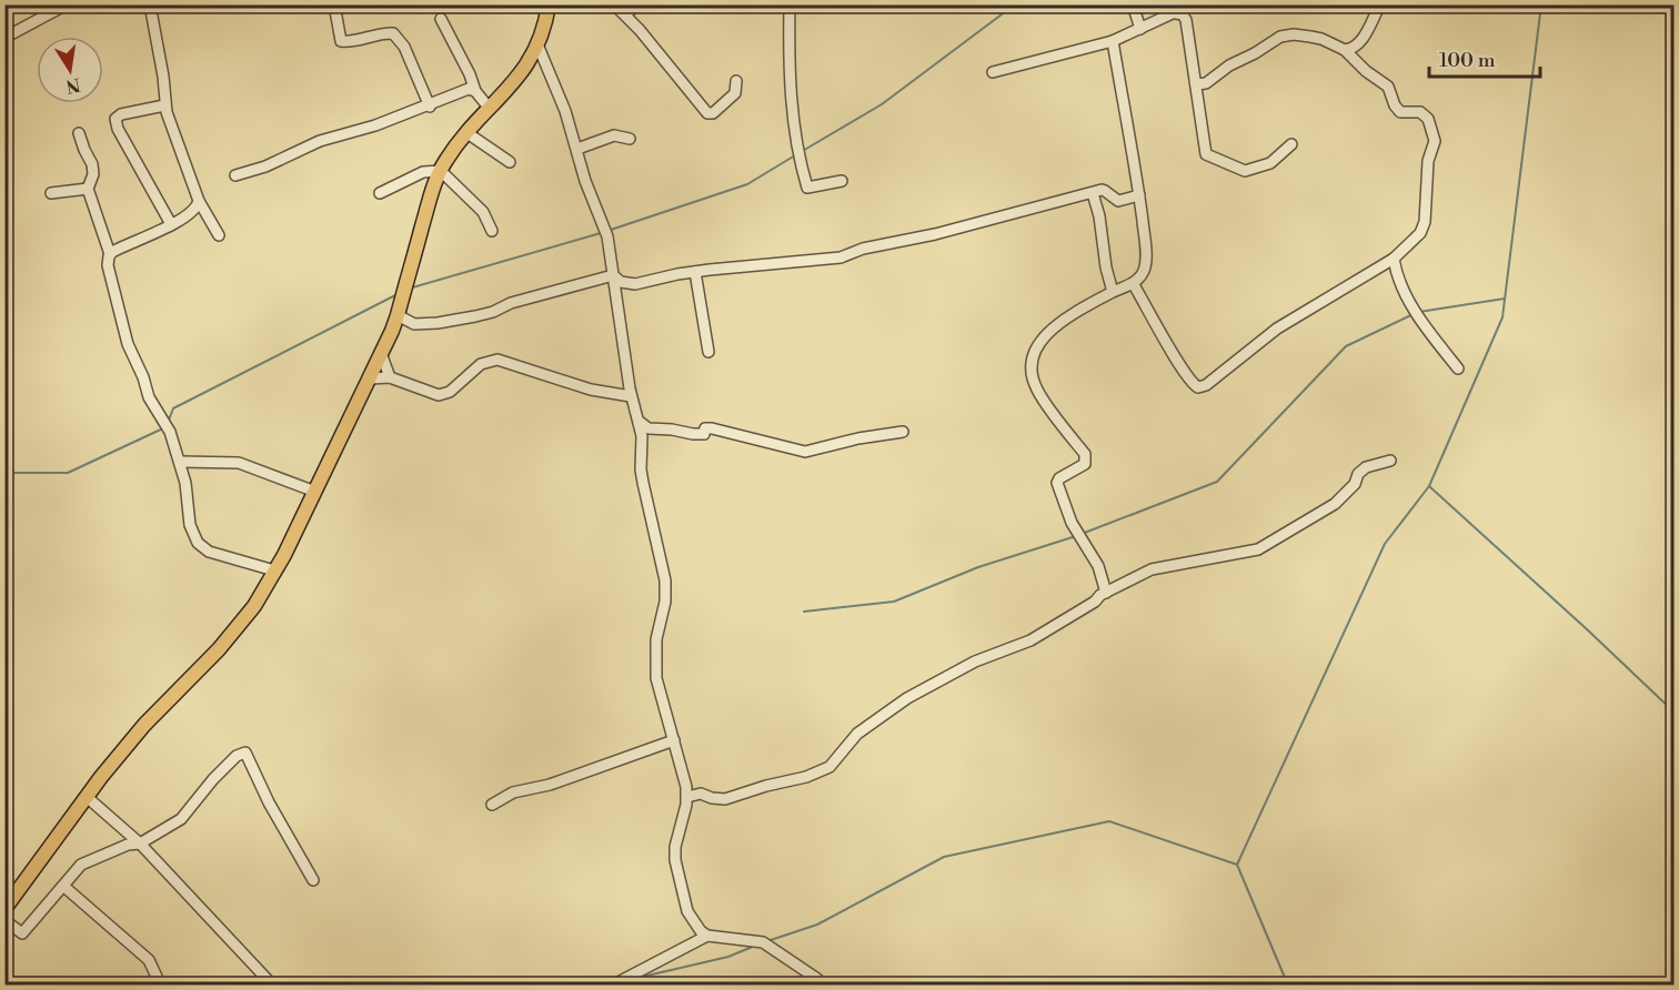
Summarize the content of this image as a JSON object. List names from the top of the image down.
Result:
{
  "scale_bar": "100 m",
  "north": "bottom"
}
